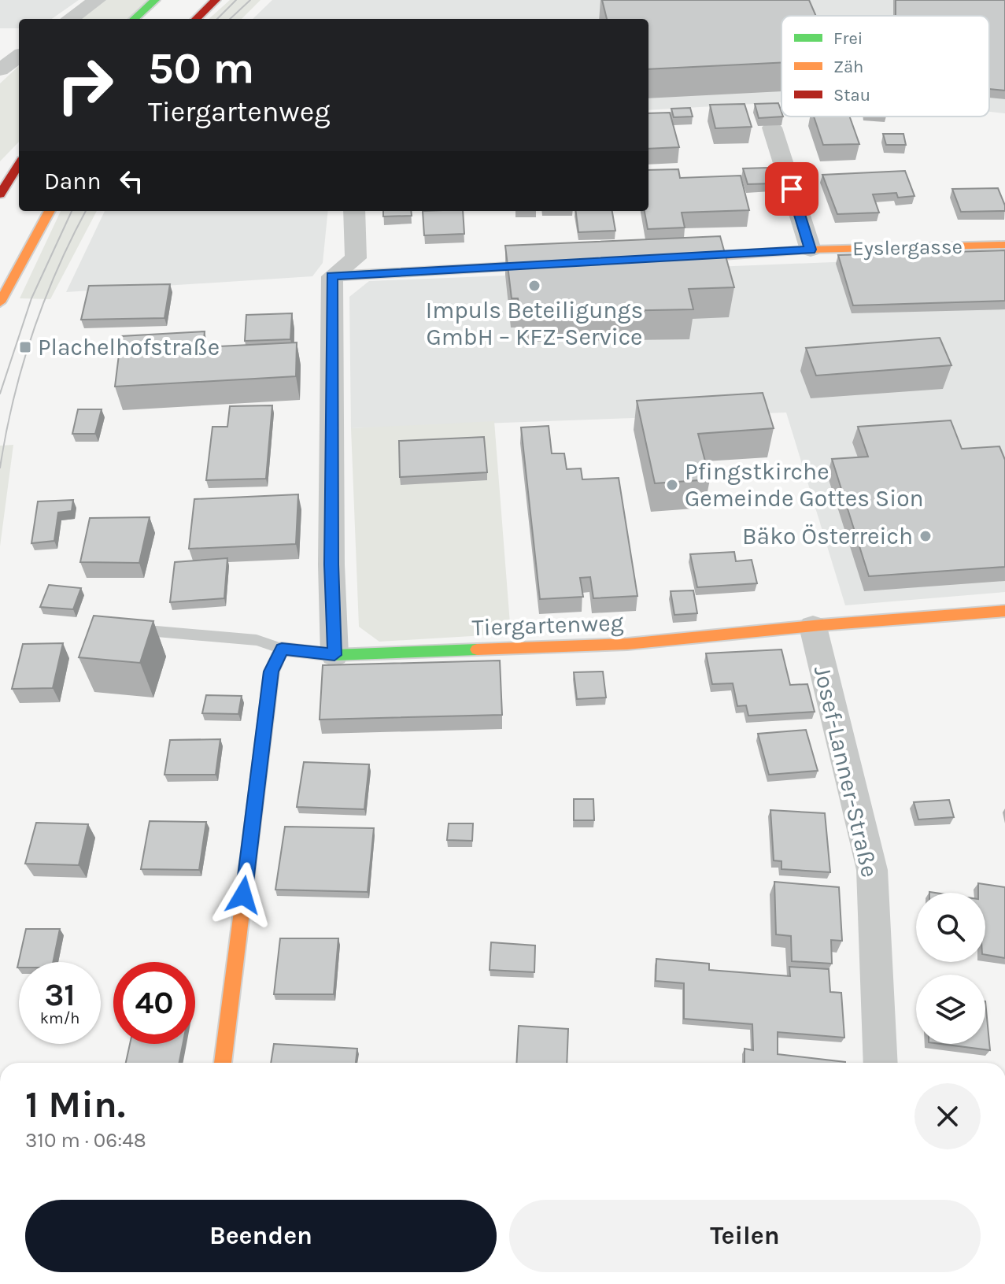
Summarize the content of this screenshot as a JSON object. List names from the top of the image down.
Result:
{
  "streets": {
    "street": ["Eyslergasse", "Tiergartenweg", "Josef-Lanner-Straße"]
  },
  "crossings": [
    ["Tiergartenweg", "Josef-Lanner-Straße"]
  ],
  "places": {
    "other": ["Impuls Beteiligungs GmbH – KFZ-Service", "Pfingstkirche Gemeinde Gottes Sion", "Bäko Österreich"],
    "transit": ["Plachelhofstraße"]
  },
  "legend": ["Frei", "Zäh", "Stau"],
  "page": {
    "turn": ["50 m", "Tiergartenweg"],
    "then": "Dann",
    "speed": "31 km/h",
    "limit": "40",
    "heading": ["1 Min.", "310 m · 06:48"],
    "buttons": ["Beenden", "Teilen"]
  }
}
